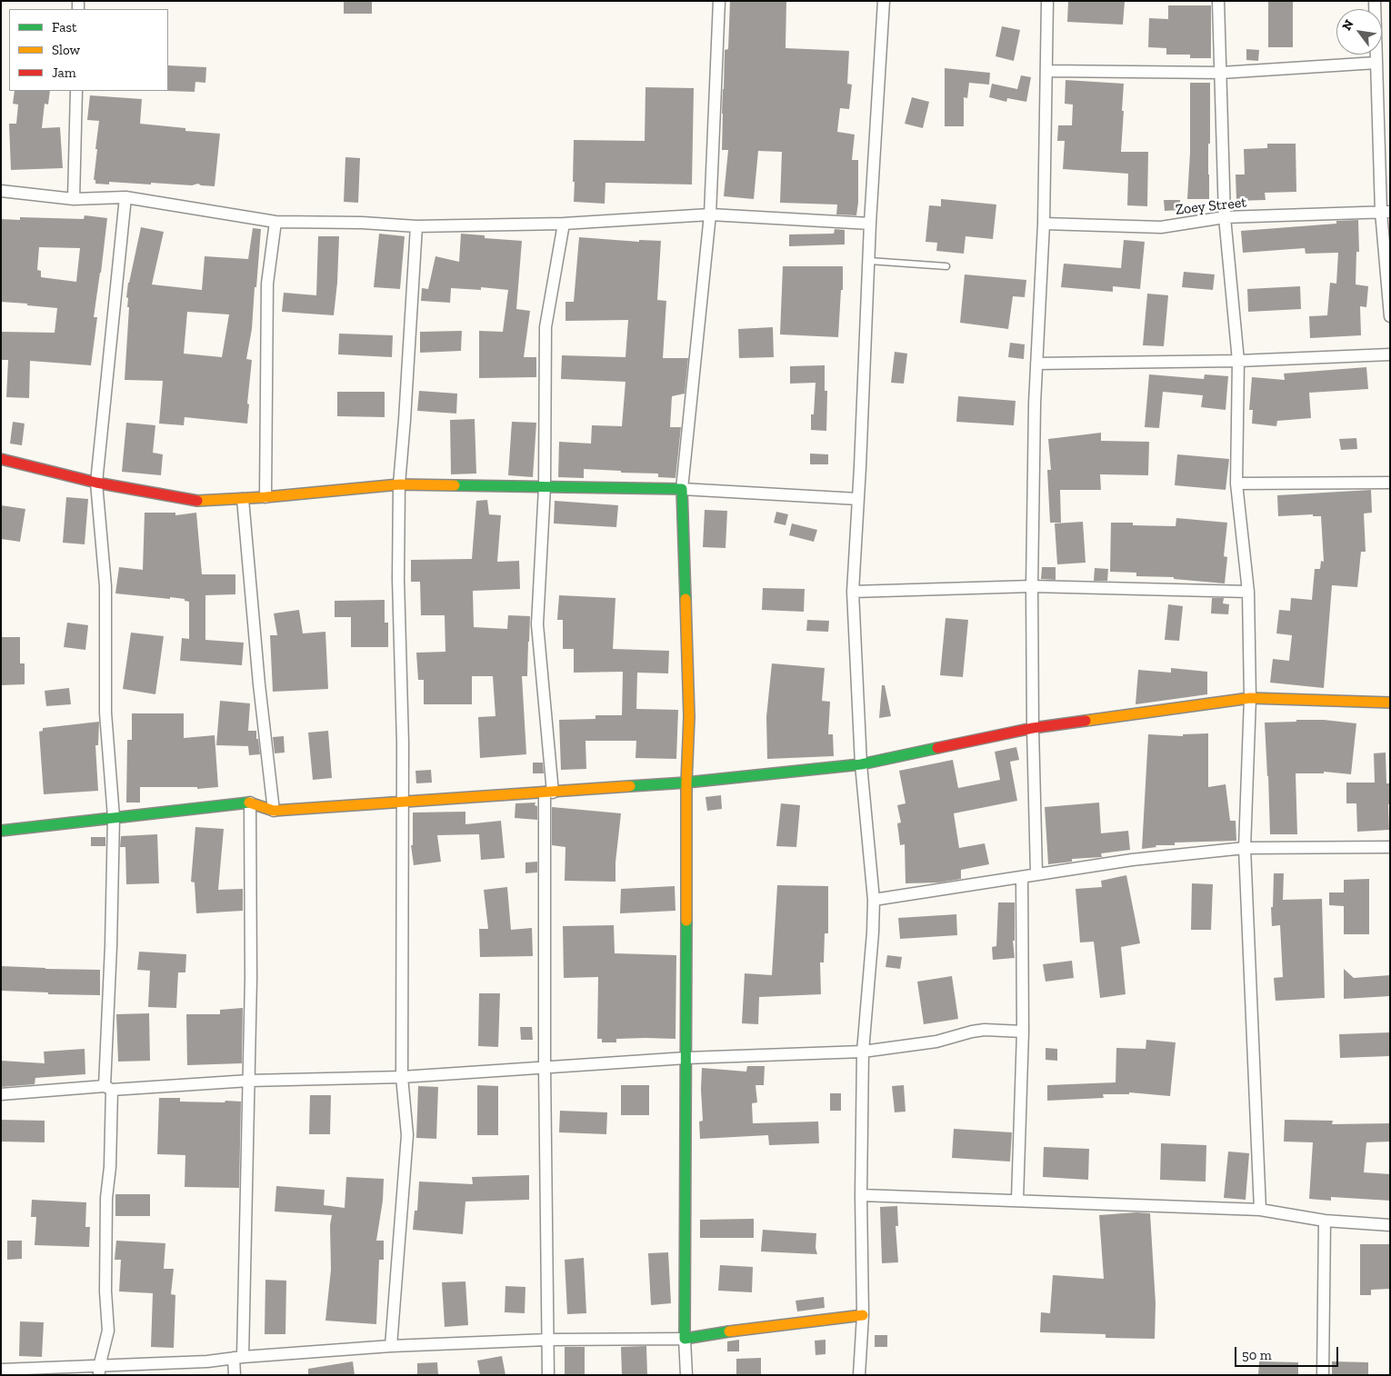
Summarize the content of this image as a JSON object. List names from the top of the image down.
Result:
{
  "streets": {
    "street": ["Zoey Street"]
  },
  "legend": ["Fast", "Slow", "Jam"],
  "scale_bar": "50 m",
  "north": "top left"
}
